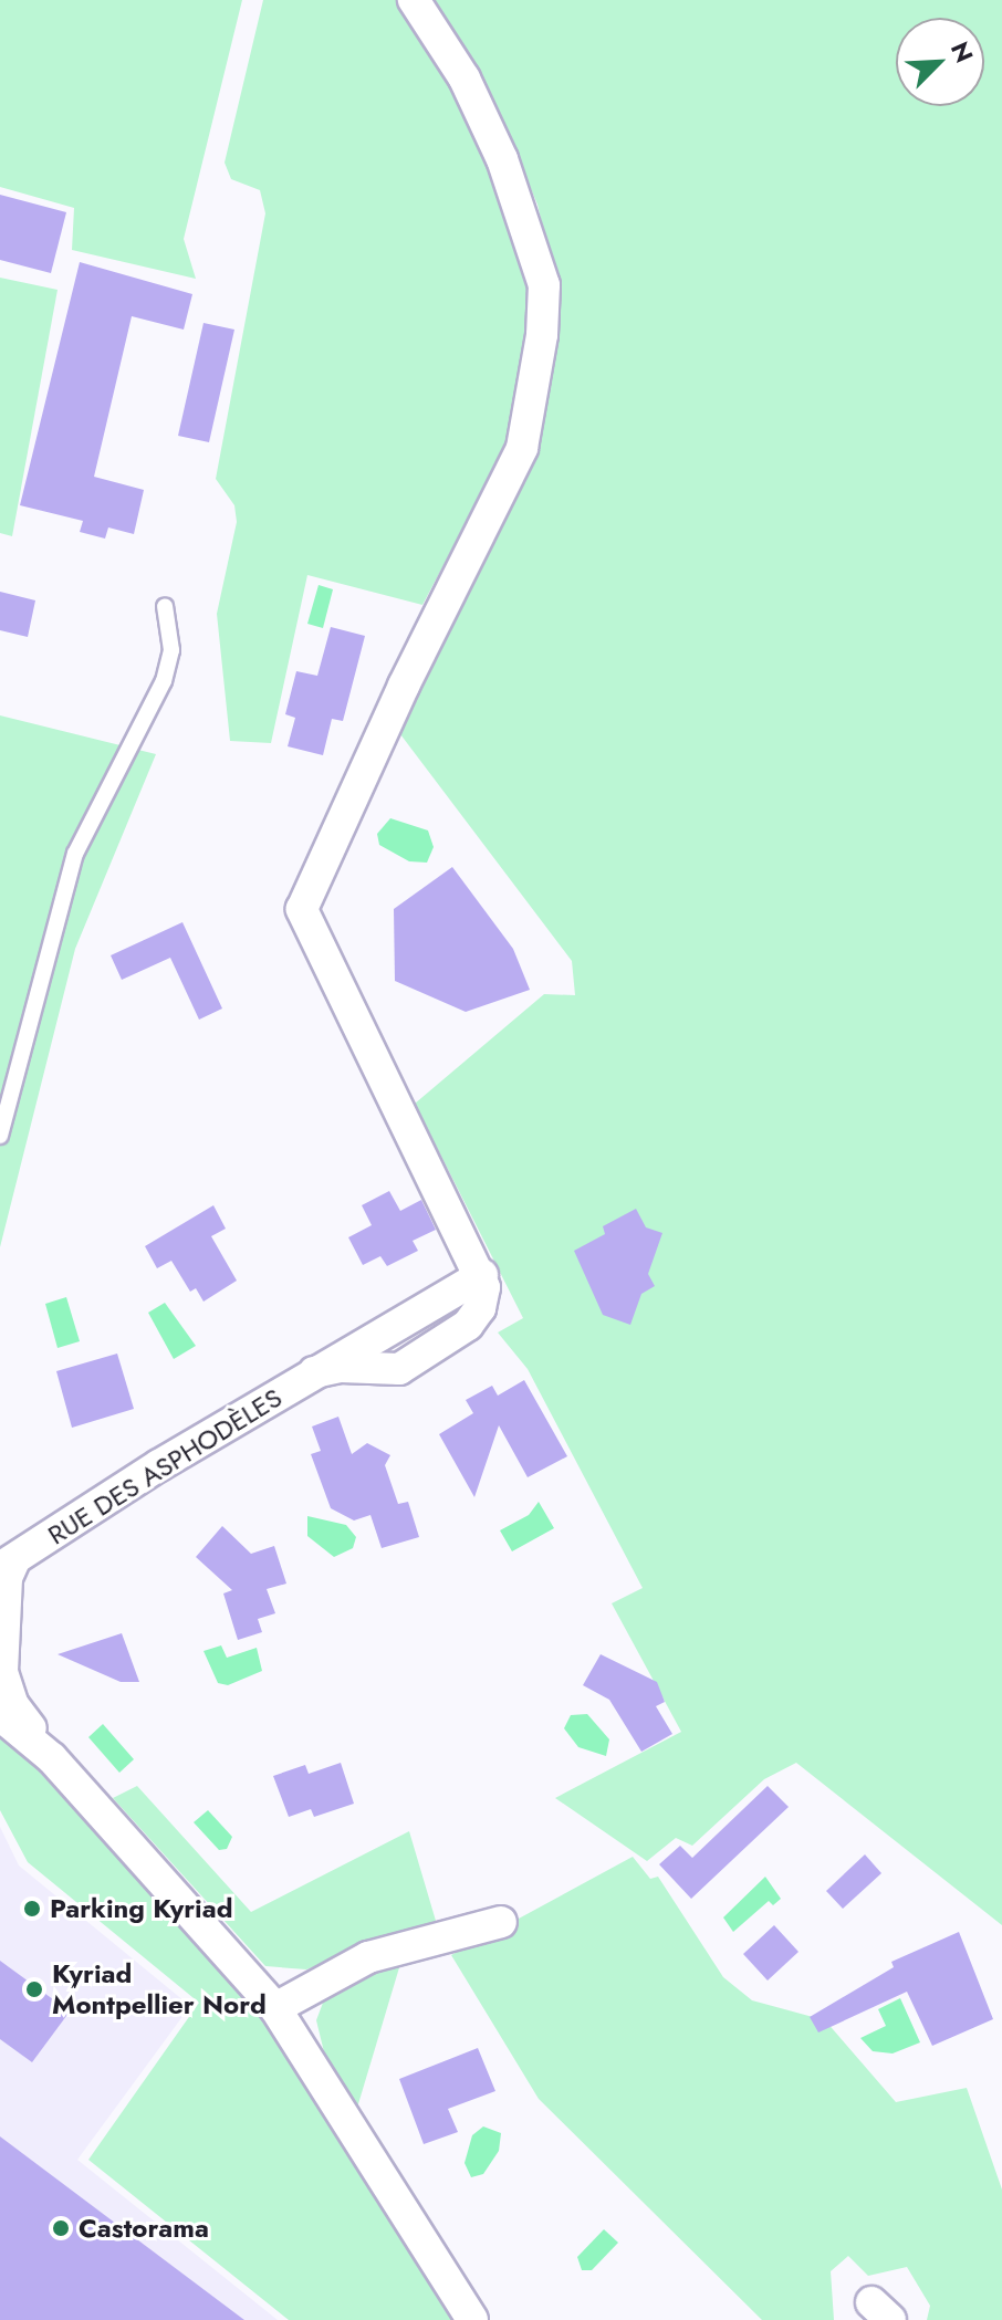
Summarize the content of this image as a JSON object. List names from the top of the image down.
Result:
{
  "streets": {
    "street": ["RUE DES ASPHODÈLES"]
  },
  "places": ["Parking Kyriad", "Kyriad Montpellier Nord", "Castorama"],
  "north": "top right"
}
